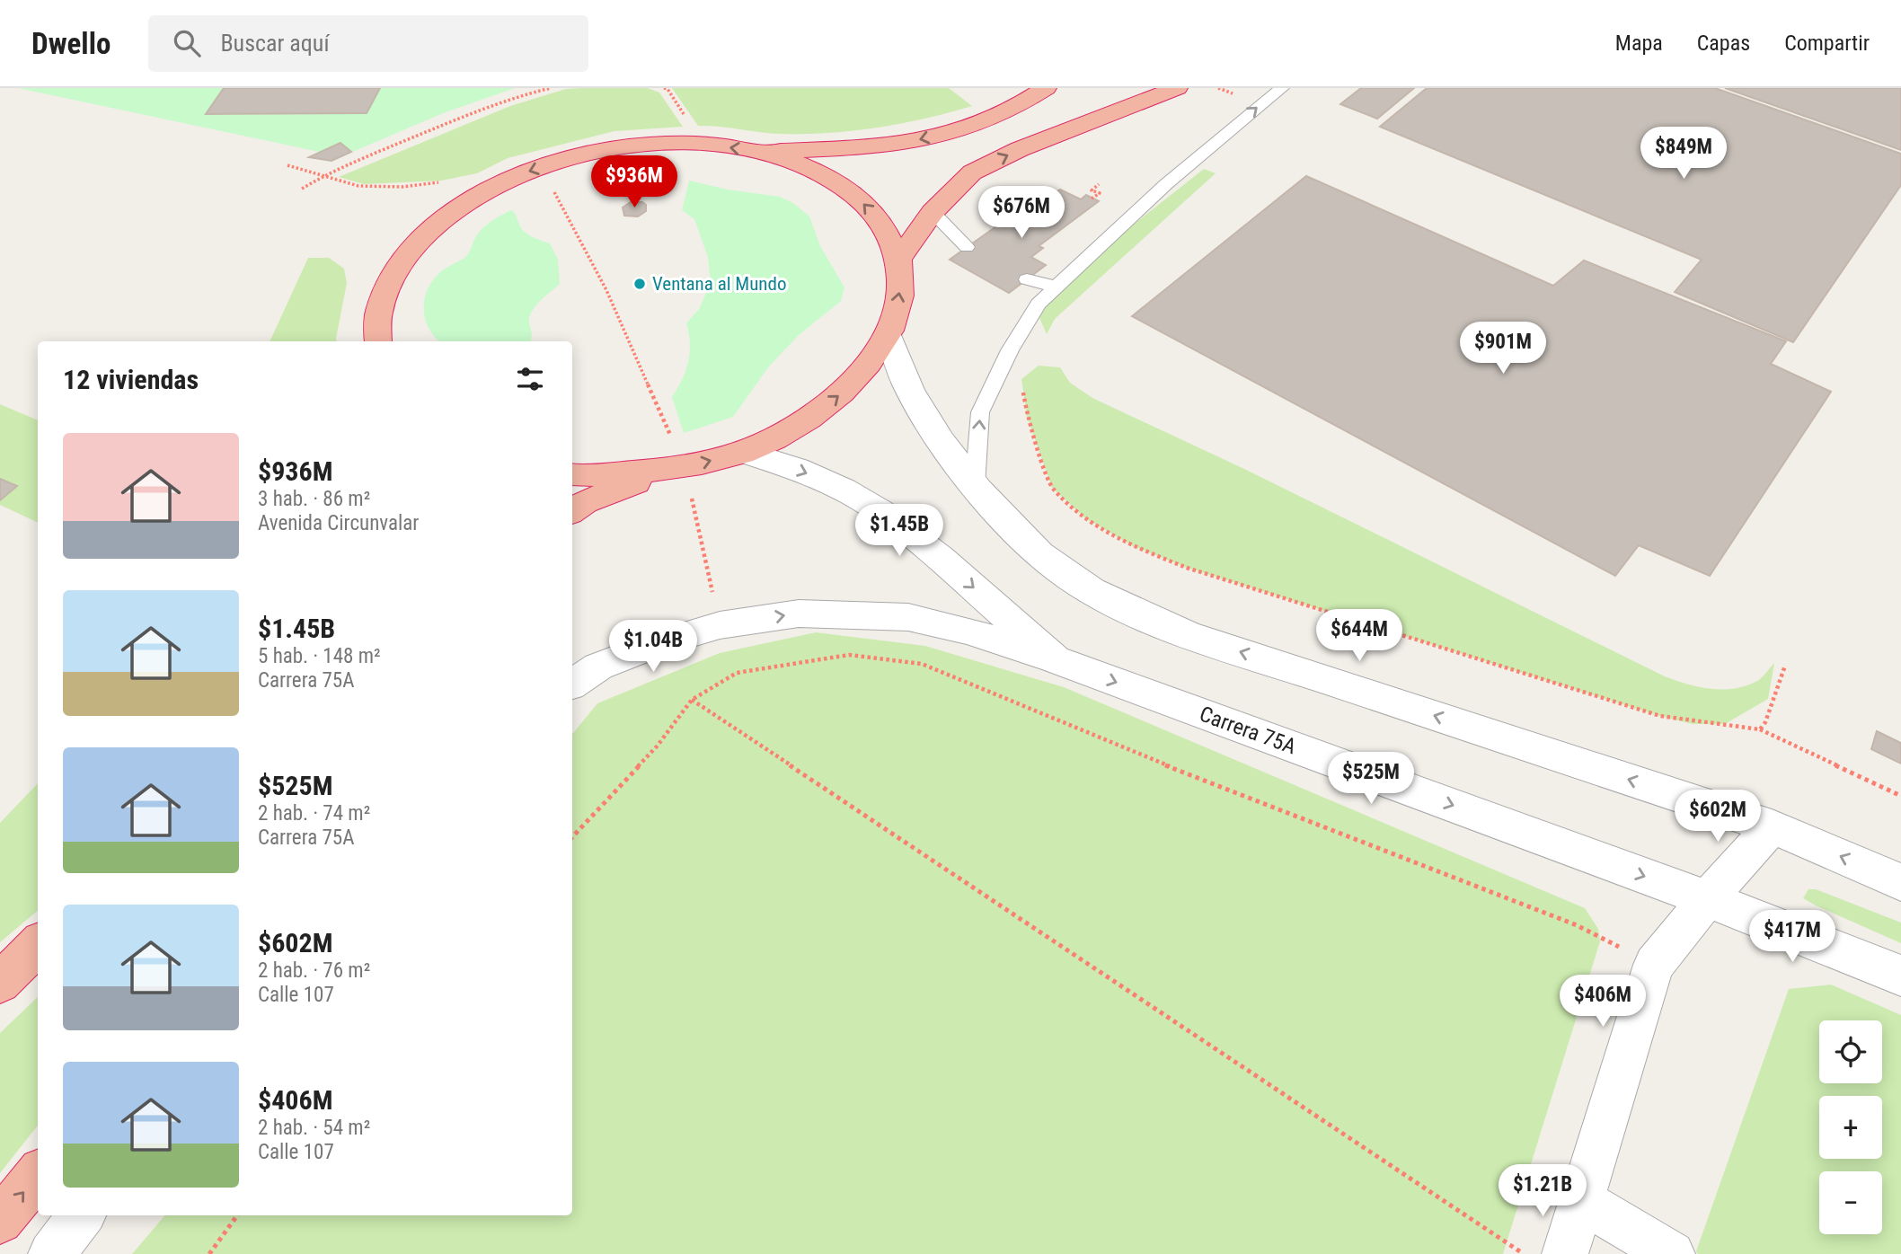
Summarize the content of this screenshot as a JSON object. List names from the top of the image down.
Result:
{
  "streets": {
    "street": ["Carrera 75A"]
  },
  "places": ["Ventana al Mundo"],
  "page": {
    "header": "Dwello",
    "search": "Buscar aquí",
    "nav": ["Mapa", "Capas", "Compartir"],
    "price": [
      "$849M",
      "$936M",
      "$676M",
      "$901M",
      "$1.45B",
      "$644M",
      "$1.04B",
      "$525M",
      "$602M",
      "$417M",
      "$406M",
      "$1.21B"
    ],
    "heading": "12 viviendas",
    "list": [
      {
        "name": "$936M",
        "note": "3 hab. · 86 m² · Avenida Circunvalar"
      },
      {
        "name": "$1.45B",
        "note": "5 hab. · 148 m² · Carrera 75A"
      },
      {
        "name": "$525M",
        "note": "2 hab. · 74 m² · Carrera 75A"
      },
      {
        "name": "$602M",
        "note": "2 hab. · 76 m² · Calle 107"
      },
      {
        "name": "$406M",
        "note": "2 hab. · 54 m² · Calle 107"
      }
    ],
    "map_buttons": ["+", "−"]
  }
}
